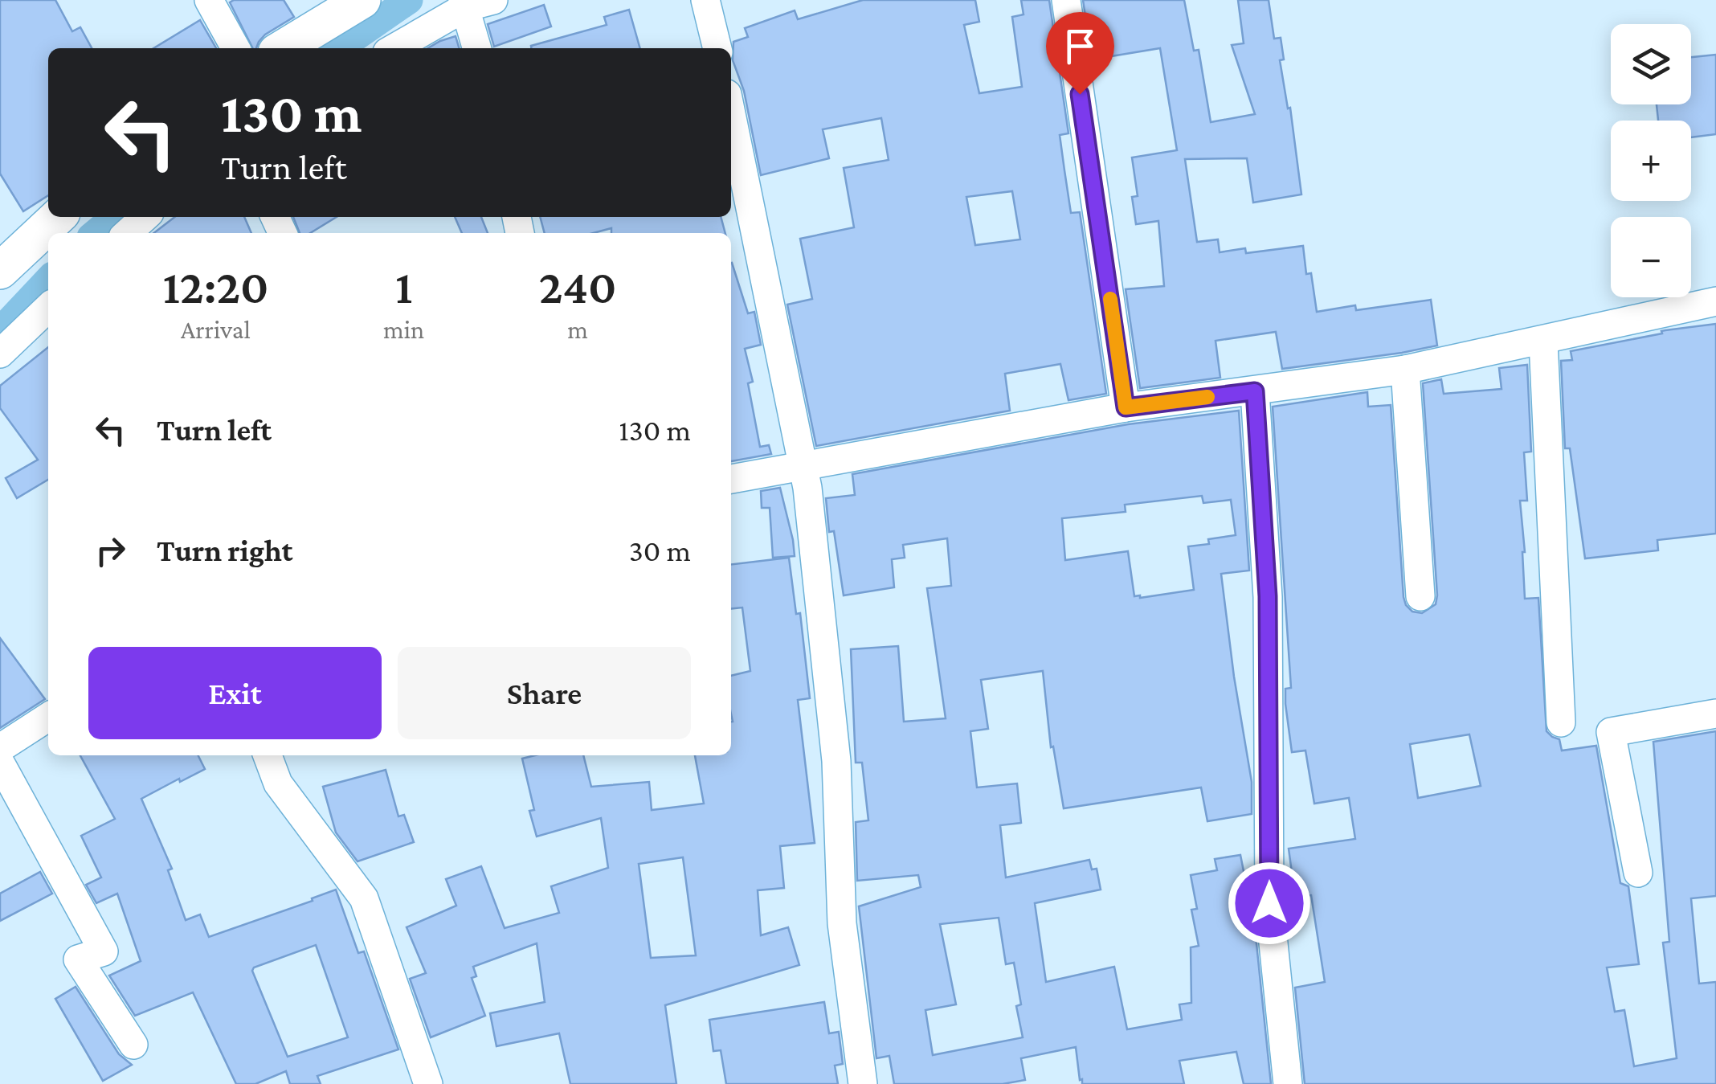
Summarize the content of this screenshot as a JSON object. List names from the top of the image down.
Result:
{
  "page": {
    "map_buttons": ["+", "−"],
    "turn": ["130 m", "Turn left"],
    "eta": [
      "12:20",
      "Arrival",
      "1",
      "min",
      "240",
      "m"
    ],
    "list": [
      {
        "name": "Turn left",
        "value": "130 m"
      },
      {
        "name": "Turn right",
        "value": "30 m"
      }
    ],
    "buttons": ["Exit", "Share"]
  }
}
